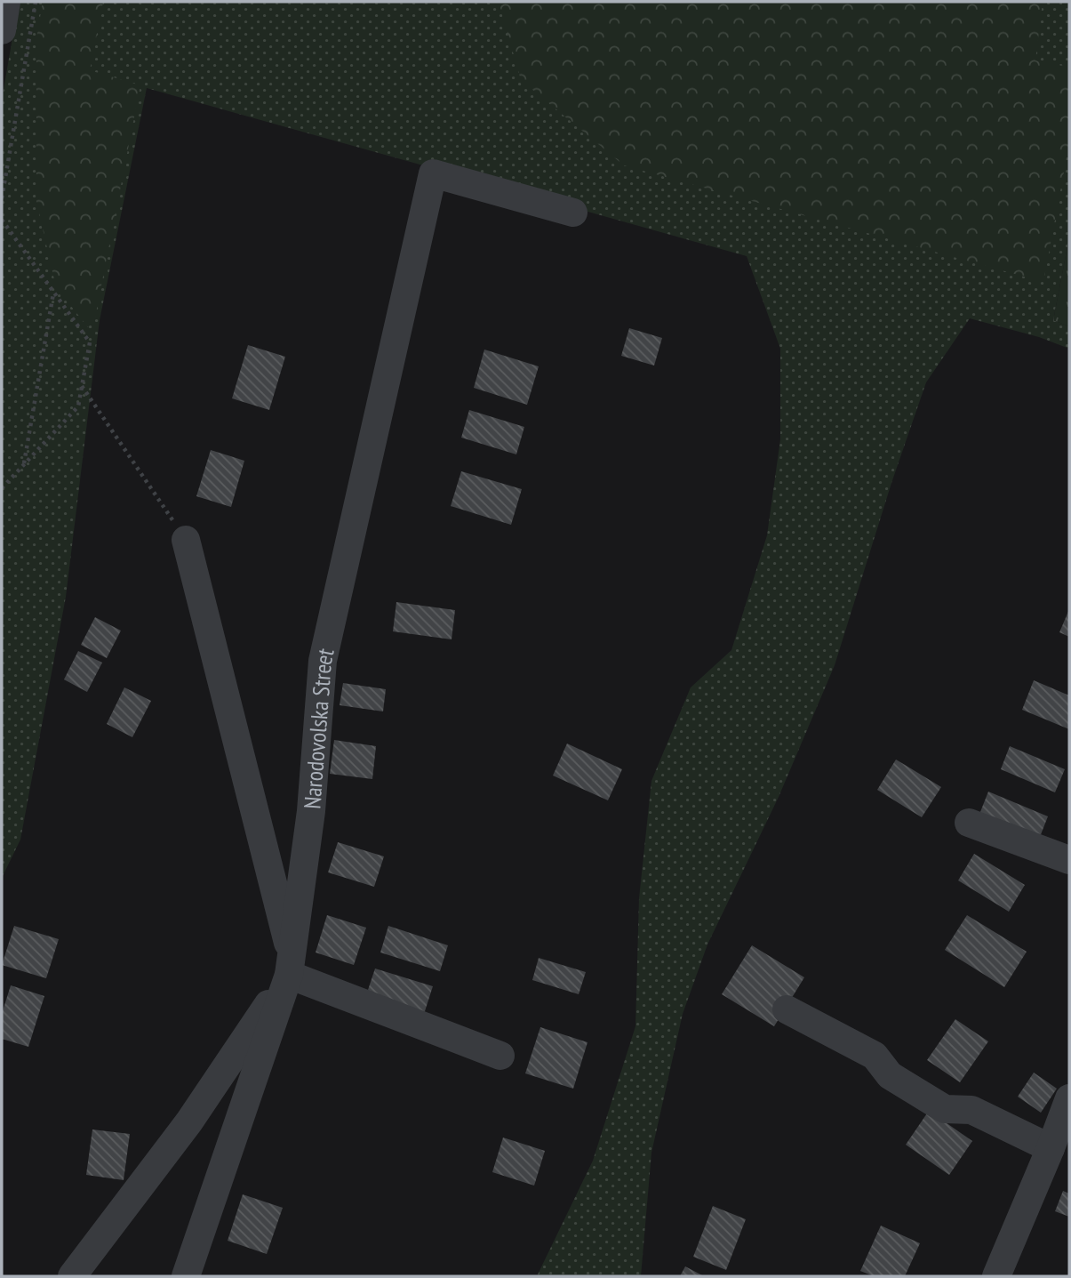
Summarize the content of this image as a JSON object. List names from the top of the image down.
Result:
{
  "streets": {
    "street": ["Narodovolska Street"]
  }
}
